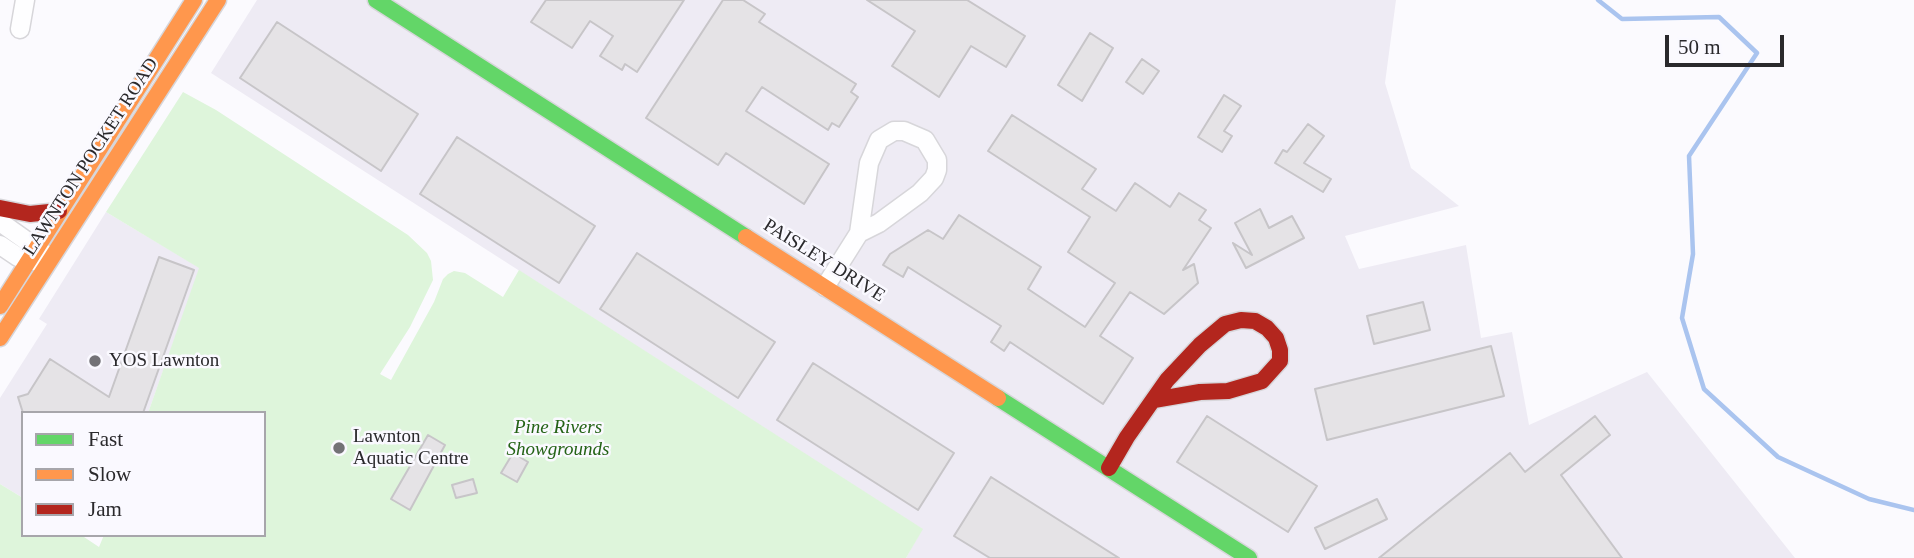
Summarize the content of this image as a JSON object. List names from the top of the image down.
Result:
{
  "streets": {
    "street": ["LAWNTON POCKET ROAD", "PAISLEY DRIVE"]
  },
  "parks": ["Pine Rivers Showgrounds"],
  "places": ["YOS Lawnton", "Lawnton Aquatic Centre"],
  "legend": ["Fast", "Slow", "Jam"],
  "scale_bar": "50 m"
}
